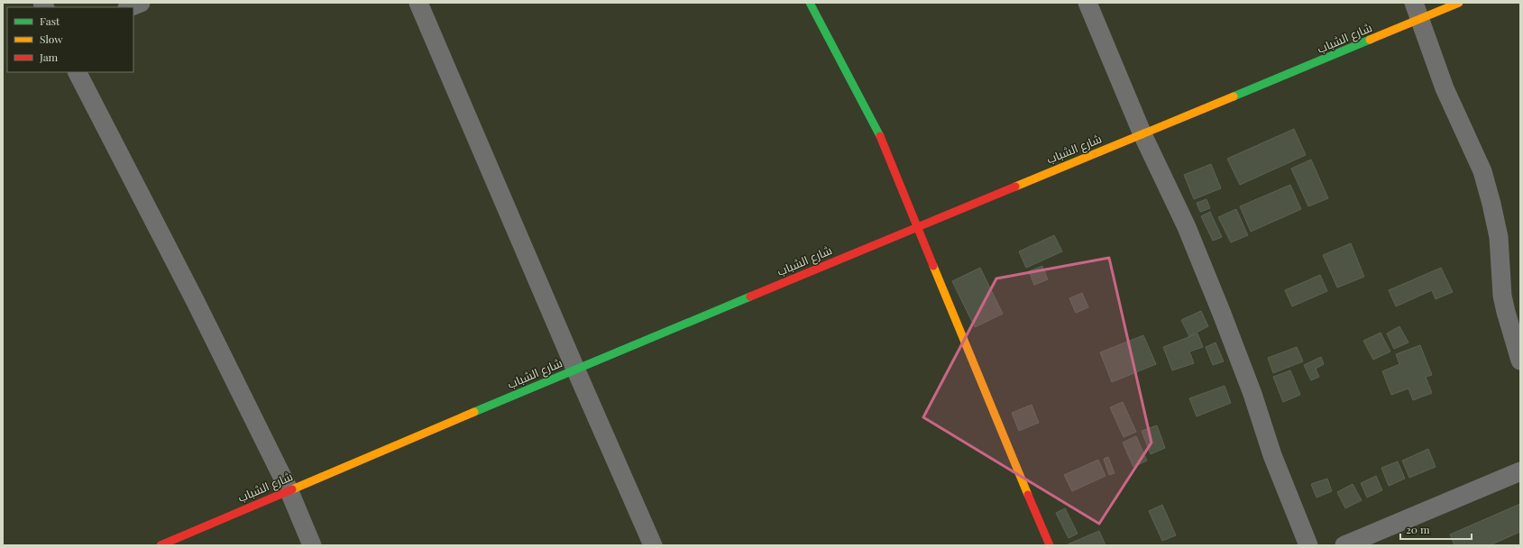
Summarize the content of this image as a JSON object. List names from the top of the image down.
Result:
{
  "streets": {
    "street": ["شارع الشباب"]
  },
  "legend": ["Fast", "Slow", "Jam"],
  "scale_bar": "20 m"
}
